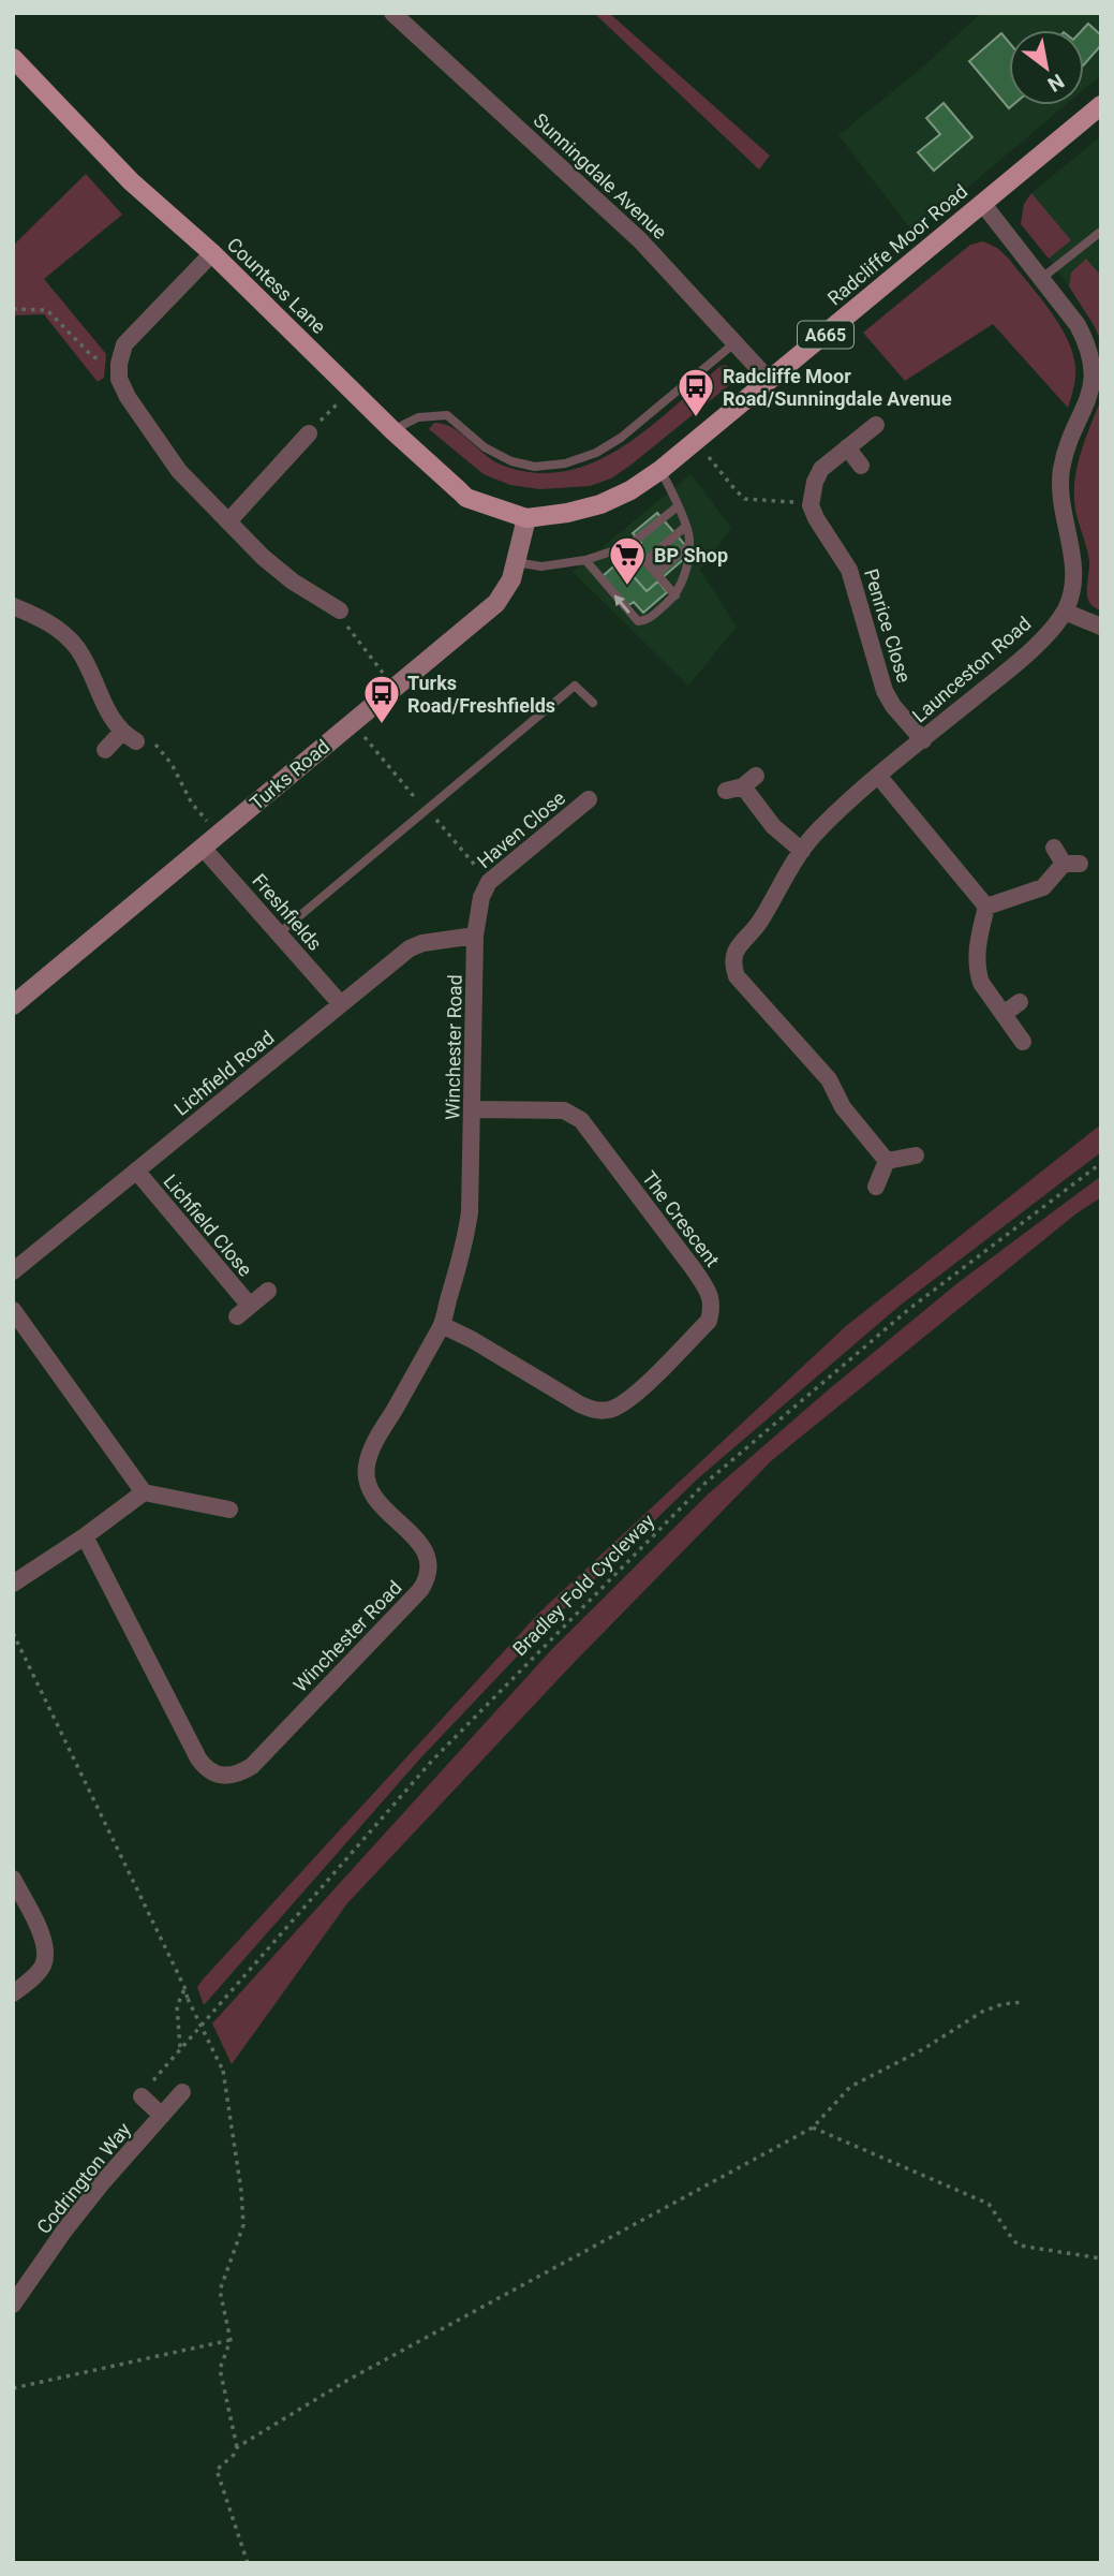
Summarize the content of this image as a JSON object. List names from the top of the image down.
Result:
{
  "streets": {
    "main road": ["Radcliffe Moor Road", "Countess Lane", "A665"],
    "street": [
      "Sunningdale Avenue",
      "Penrice Close",
      "Launceston Road",
      "Turks Road",
      "Haven Close",
      "Freshfields",
      "Winchester Road",
      "Lichfield Road",
      "The Crescent",
      "Lichfield Close",
      "Codrington Way"
    ],
    "path": ["Bradley Fold Cycleway"]
  },
  "crossings": [
    ["Sunningdale Avenue", "Radcliffe Moor Road"],
    ["Radcliffe Moor Road", "Countess Lane"],
    ["Radcliffe Moor Road", "Launceston Road"],
    ["Radcliffe Moor Road", "Turks Road"],
    ["Countess Lane", "Turks Road"],
    ["Penrice Close", "Launceston Road"],
    ["Turks Road", "Freshfields"],
    ["Haven Close", "Winchester Road"],
    ["Haven Close", "Lichfield Road"],
    ["Freshfields", "Lichfield Road"],
    ["Winchester Road", "Lichfield Road"],
    ["Winchester Road", "The Crescent"],
    ["Lichfield Road", "Lichfield Close"]
  ],
  "places": {
    "bus stop": ["Radcliffe Moor Road/Sunningdale Avenue", "Turks Road/Freshfields"],
    "supermarket": ["BP Shop"]
  },
  "north": "bottom right"
}
